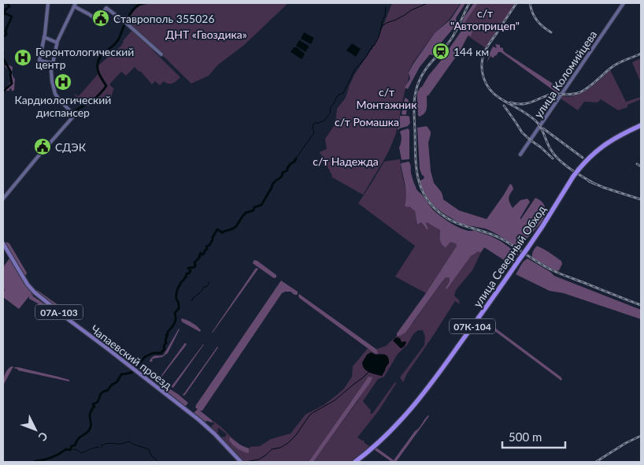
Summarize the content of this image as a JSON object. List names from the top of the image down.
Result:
{
  "streets": {
    "highway": ["улица Северный Обход", "07К-104"],
    "main road": ["07А-103", "Чапаевский проезд"],
    "street": ["улица Коломийцева"]
  },
  "parks": [
    "с/т \"Автоприцеп\"",
    "ДНТ «Гвоздика»",
    "с/т Монтажник",
    "с/т Ромашка",
    "с/т Надежда"
  ],
  "places": {
    "public building": ["Ставрополь 355026", "СДЭК"],
    "station": ["144 км"],
    "hospital": ["Геронтологический центр", "Кардиологический диспансер"]
  },
  "scale_bar": "500 m",
  "north": "bottom right"
}
